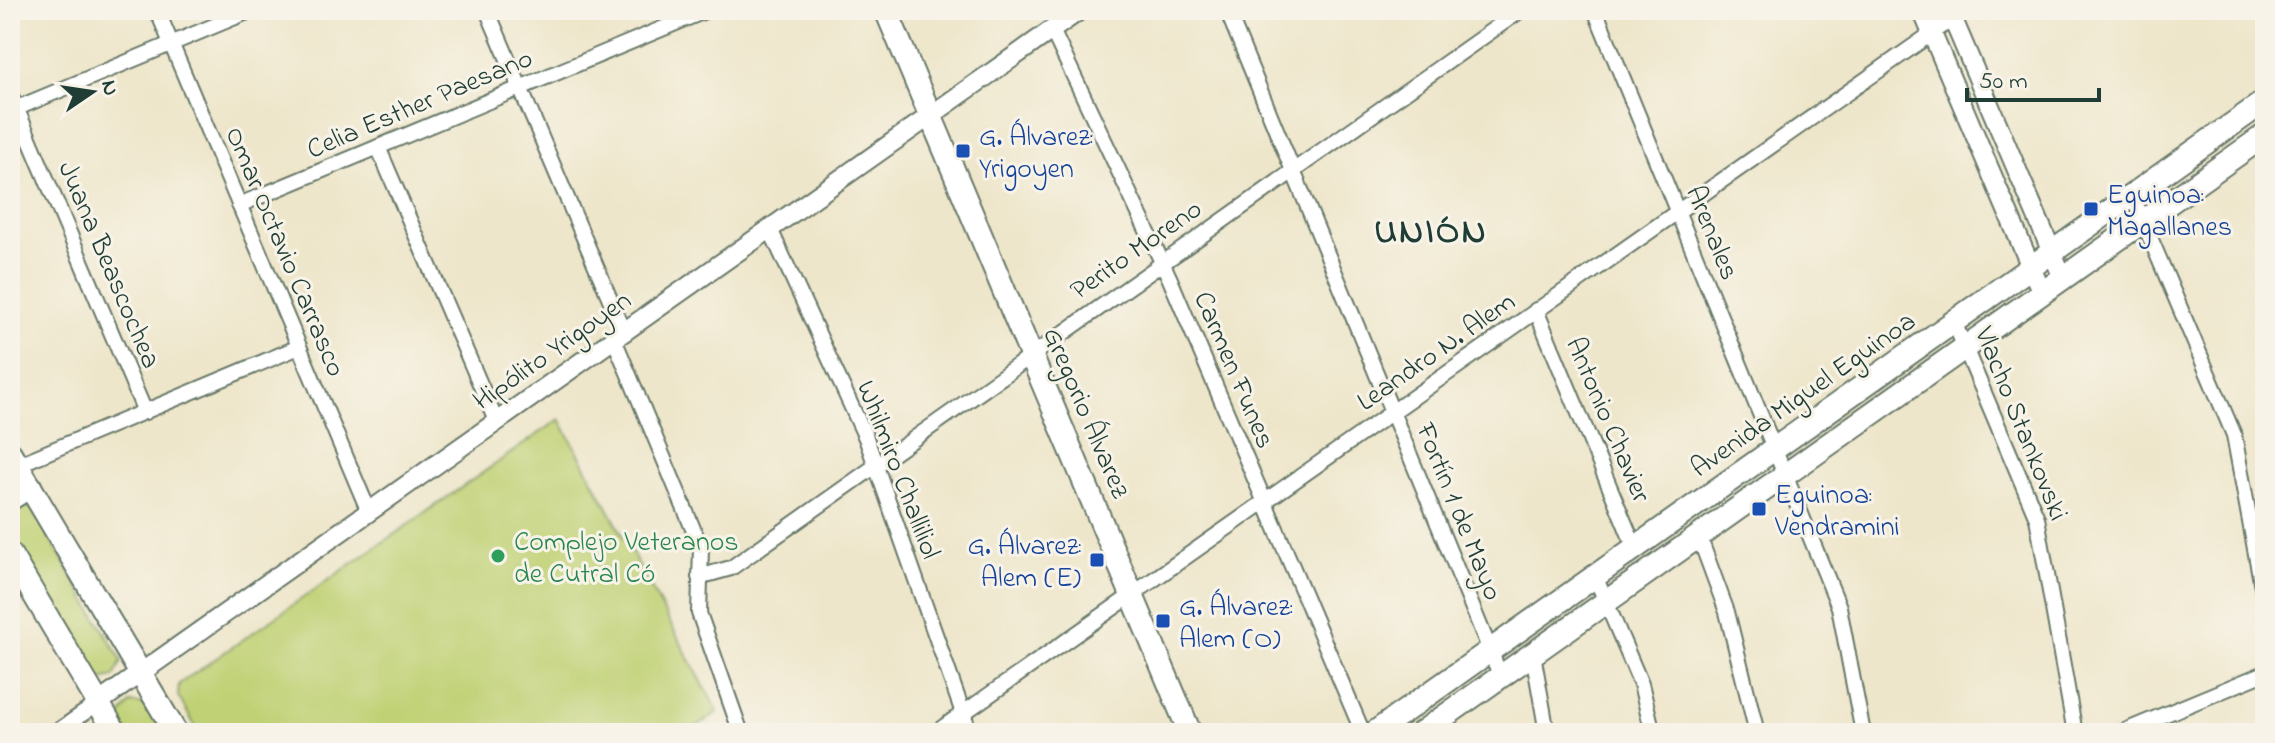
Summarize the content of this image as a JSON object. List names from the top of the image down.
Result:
{
  "streets": {
    "main road": ["Avenida Miguel Eguinoa", "Gregorio Álvarez"],
    "street": [
      "Celia Esther Paesano",
      "Arenales",
      "Perito Moreno",
      "Omar Octavio Carrasco",
      "Juana Beascochea",
      "Hipólito Yrigoyen",
      "Leandro N. Alem",
      "Carmen Funes",
      "Antonio Chavier",
      "Vlacho Stankovski",
      "Whilmiro Challiliol",
      "Fortín 1 de Mayo"
    ]
  },
  "crossings": [
    ["Celia Esther Paesano", "Omar Octavio Carrasco"],
    ["Arenales", "Leandro N. Alem"],
    ["Arenales", "Avenida Miguel Eguinoa"],
    ["Perito Moreno", "Carmen Funes"],
    ["Perito Moreno", "Gregorio Álvarez"],
    ["Perito Moreno", "Whilmiro Challiliol"],
    ["Perito Moreno", "Fortín 1 de Mayo"],
    ["Omar Octavio Carrasco", "Hipólito Yrigoyen"],
    ["Hipólito Yrigoyen", "Carmen Funes"],
    ["Hipólito Yrigoyen", "Gregorio Álvarez"],
    ["Hipólito Yrigoyen", "Whilmiro Challiliol"],
    ["Leandro N. Alem", "Carmen Funes"],
    ["Leandro N. Alem", "Gregorio Álvarez"],
    ["Leandro N. Alem", "Antonio Chavier"],
    ["Leandro N. Alem", "Whilmiro Challiliol"],
    ["Leandro N. Alem", "Fortín 1 de Mayo"],
    ["Avenida Miguel Eguinoa", "Antonio Chavier"],
    ["Avenida Miguel Eguinoa", "Vlacho Stankovski"],
    ["Avenida Miguel Eguinoa", "Fortín 1 de Mayo"]
  ],
  "districts": ["UNIÓN"],
  "places": {
    "transit": [
      "G. Álvarez: Yrigoyen",
      "Eguinoa: Magallanes",
      "Eguinoa: Vendramini",
      "G. Álvarez: Alem (E)",
      "G. Álvarez: Alem (O)"
    ],
    "other": ["Complejo Veteranos de Cutral Có"]
  },
  "scale_bar": "50 m",
  "north": "right"
}
